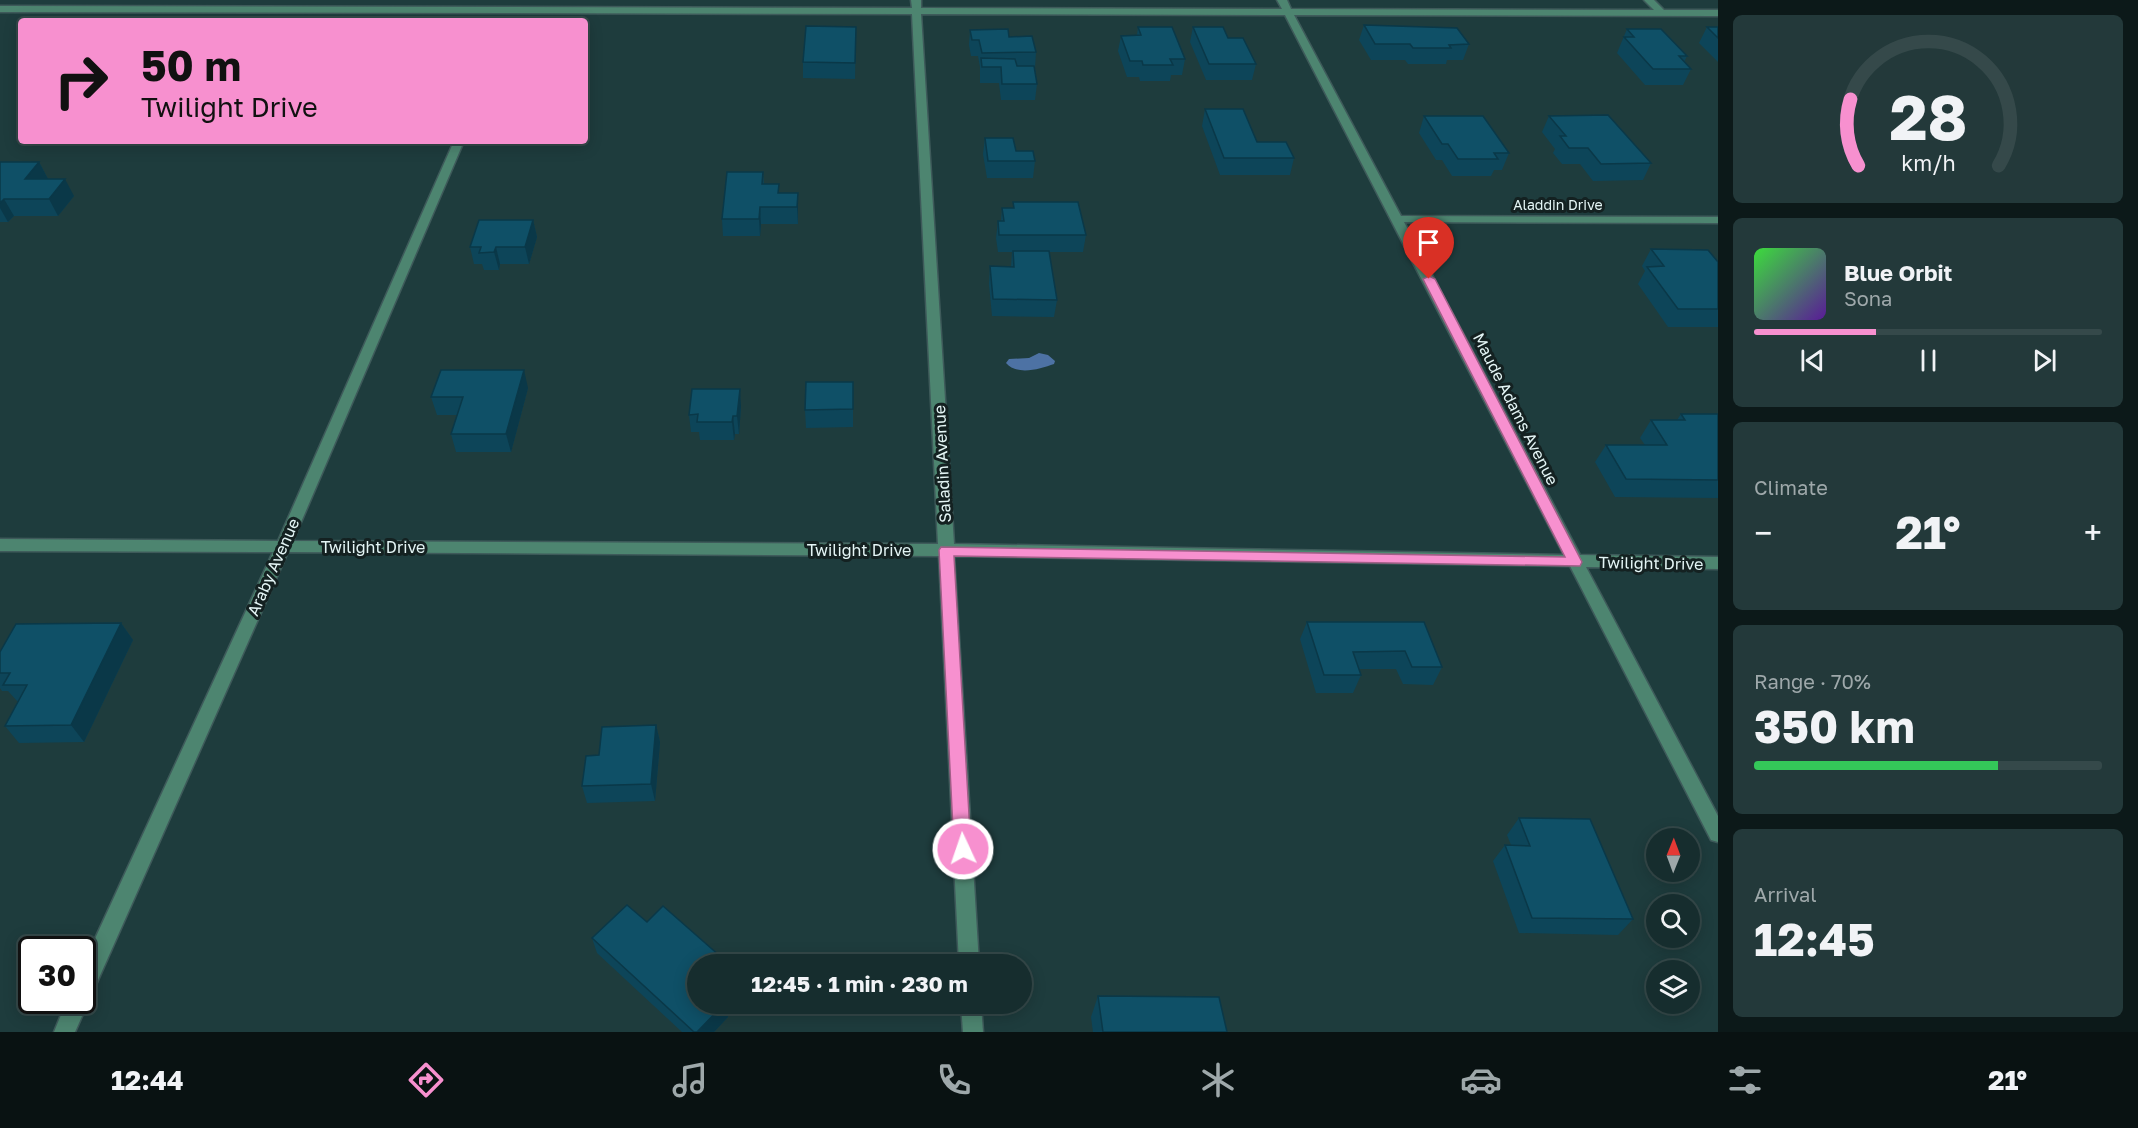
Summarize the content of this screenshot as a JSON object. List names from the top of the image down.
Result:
{
  "streets": {
    "street": [
      "Aladdin Drive",
      "Maude Adams Avenue",
      "Saladin Avenue",
      "Twilight Drive",
      "Araby Avenue"
    ]
  },
  "crossings": [
    ["Aladdin Drive", "Maude Adams Avenue"],
    ["Maude Adams Avenue", "Twilight Drive"],
    ["Saladin Avenue", "Twilight Drive"],
    ["Twilight Drive", "Araby Avenue"]
  ],
  "north": "top",
  "page": {
    "turn": ["50 m", "Twilight Drive"],
    "song": ["Blue Orbit", "Sona"],
    "tile": [
      "Climate",
      ["Range · 70%", "350 km"],
      ["Arrival", "12:45"]
    ],
    "heat": ["−", "21°", "+"],
    "limit": "30",
    "trip": "12:45 · 1 min · 230 m",
    "tabs": ["12:44", "21°"],
    "gauge": ["28", "km/h"]
  }
}
